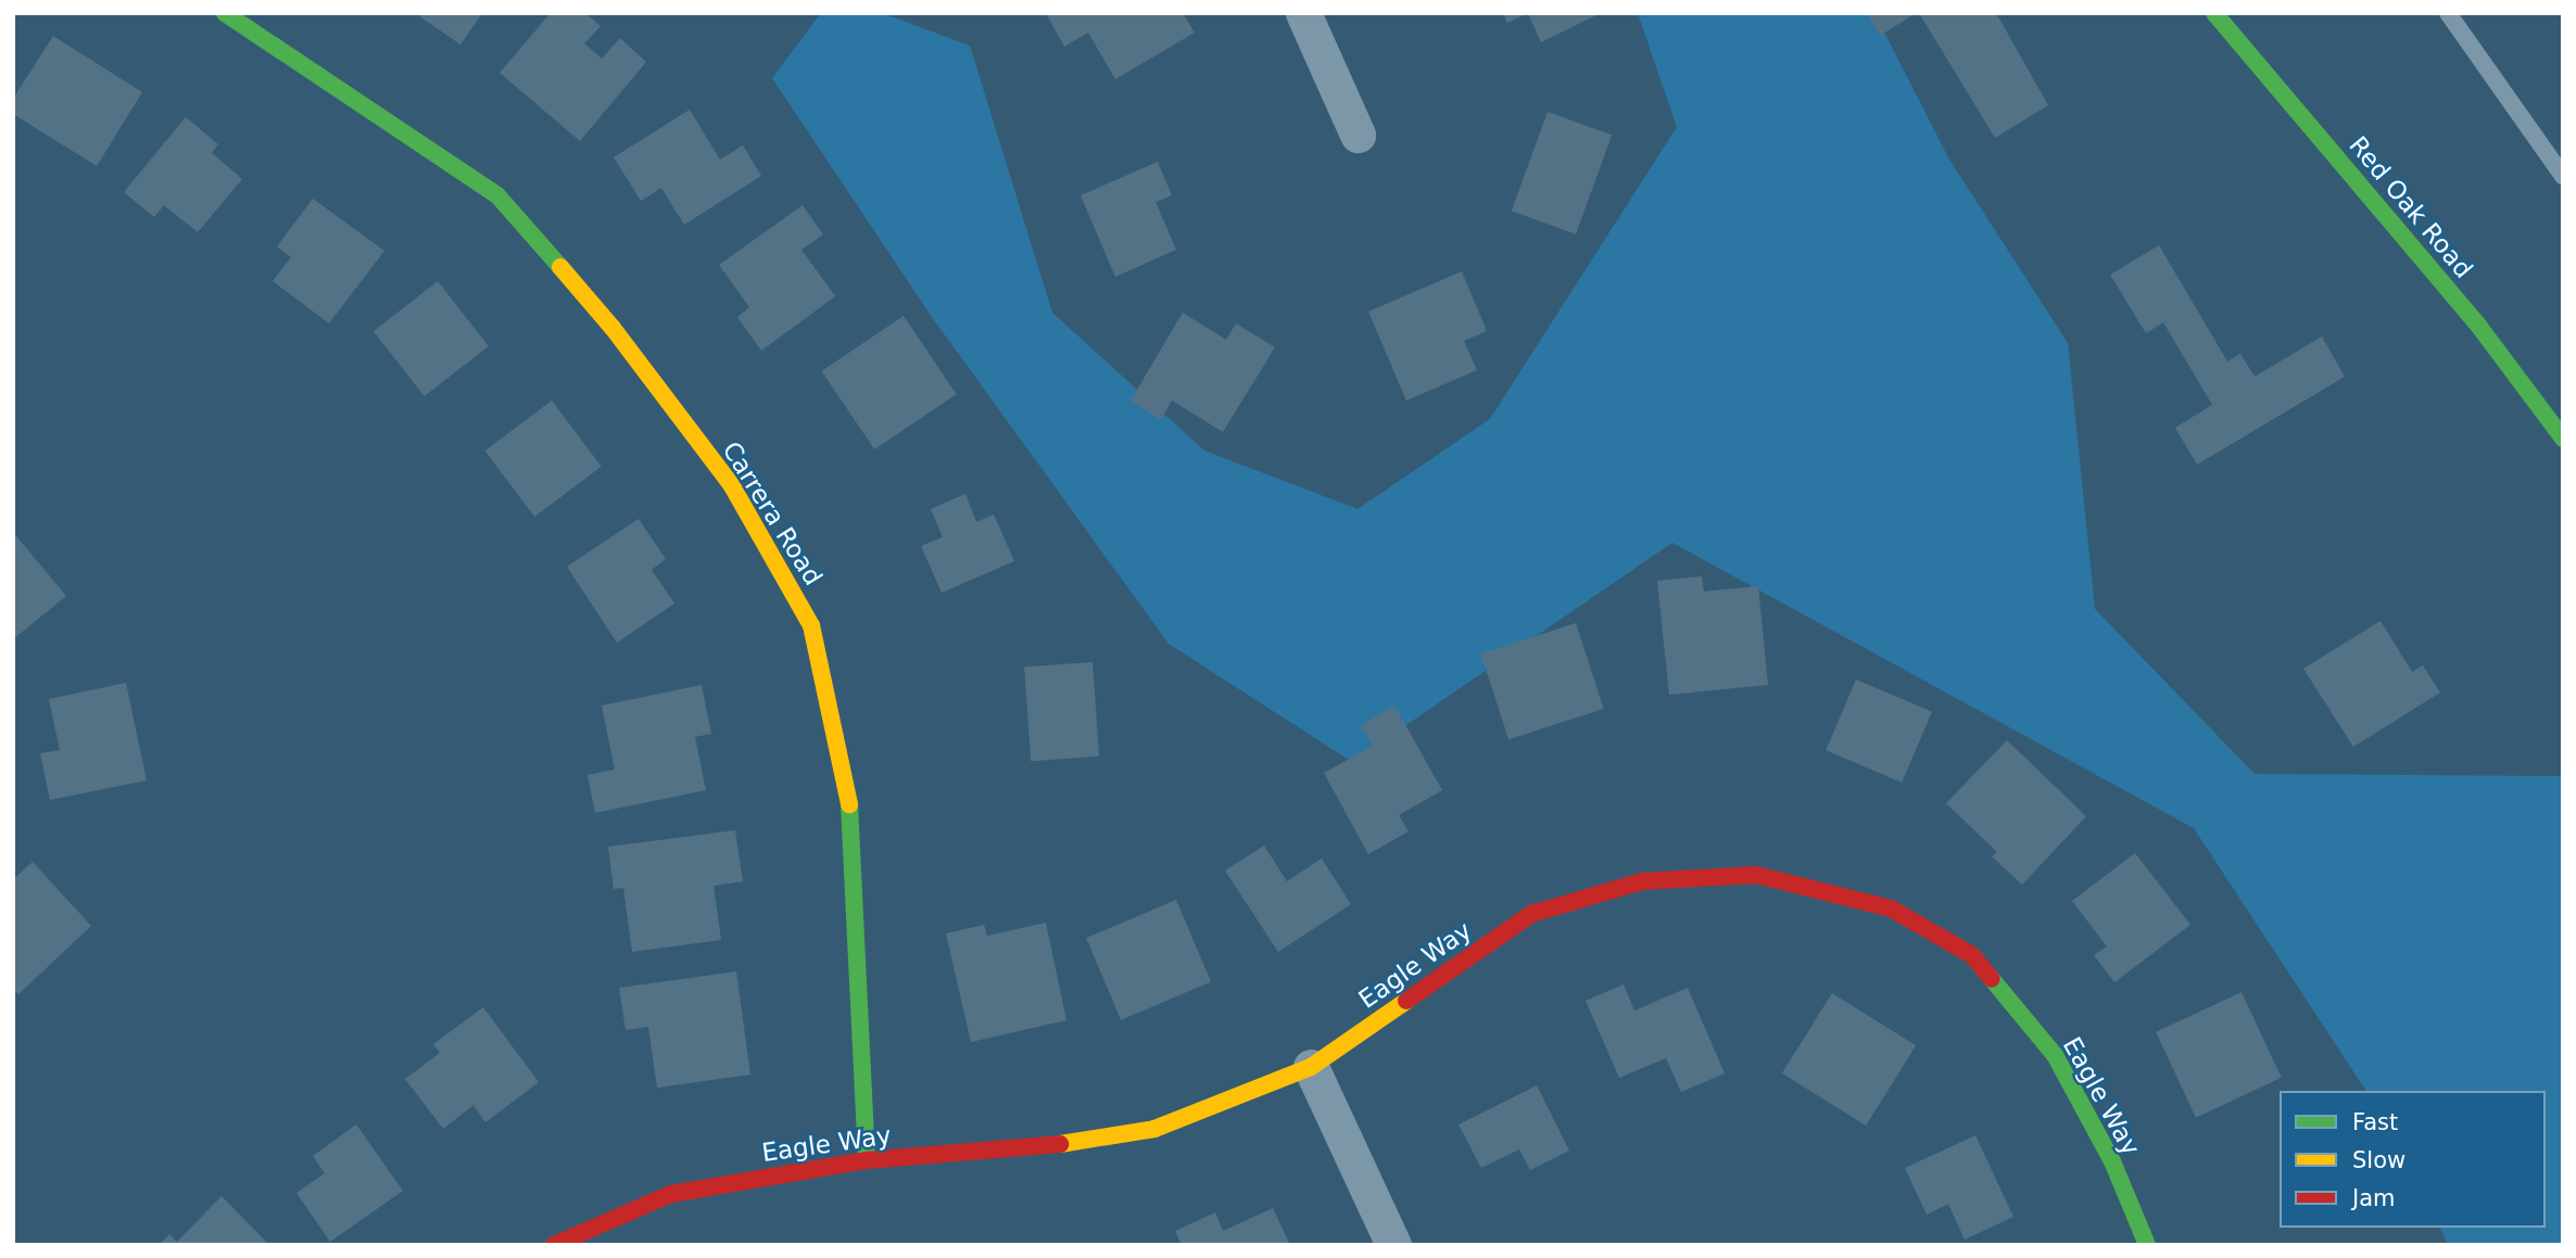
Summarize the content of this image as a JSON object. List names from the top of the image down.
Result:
{
  "streets": {
    "street": ["Red Oak Road", "Carrera Road", "Eagle Way"]
  },
  "crossings": [
    ["Carrera Road", "Eagle Way"]
  ],
  "legend": ["Fast", "Slow", "Jam"]
}
